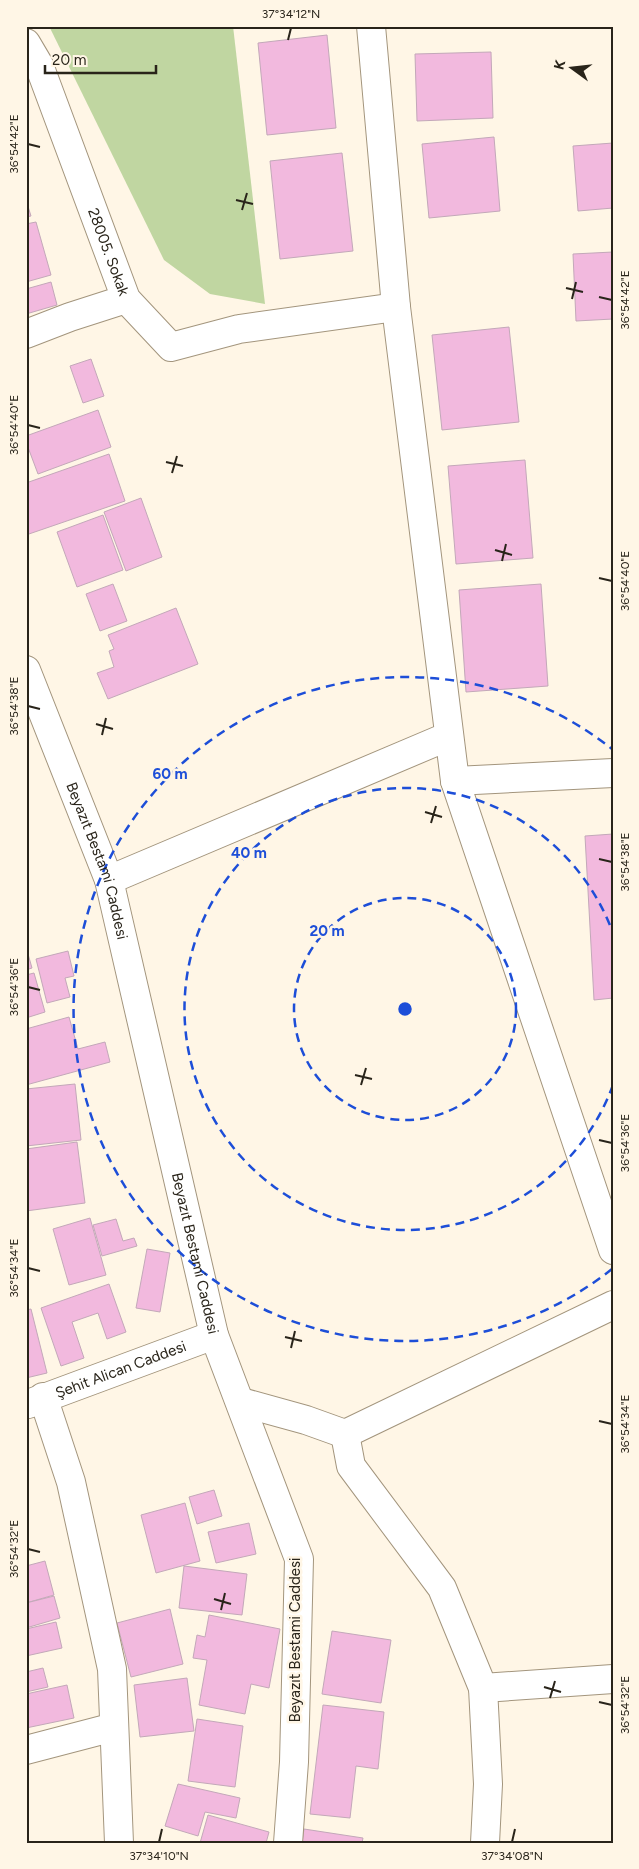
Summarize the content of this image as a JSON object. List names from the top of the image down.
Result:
{
  "streets": {
    "street": ["28005. Sokak", "Beyazıt Bestami Caddesi", "Şehit Alican Caddesi"]
  },
  "crossings": [
    ["Beyazıt Bestami Caddesi", "Şehit Alican Caddesi"]
  ],
  "scale_bar": "20 m",
  "north": "left",
  "coordinates": [
    "37°34'12\"N",
    "36°54'42\"E",
    "36°54'40\"E",
    "36°54'38\"E",
    "36°54'36\"E",
    "36°54'34\"E",
    "36°54'32\"E",
    "37°34'10\"N",
    "37°34'08\"N"
  ],
  "rings": ["60 m", "40 m", "20 m"]
}
